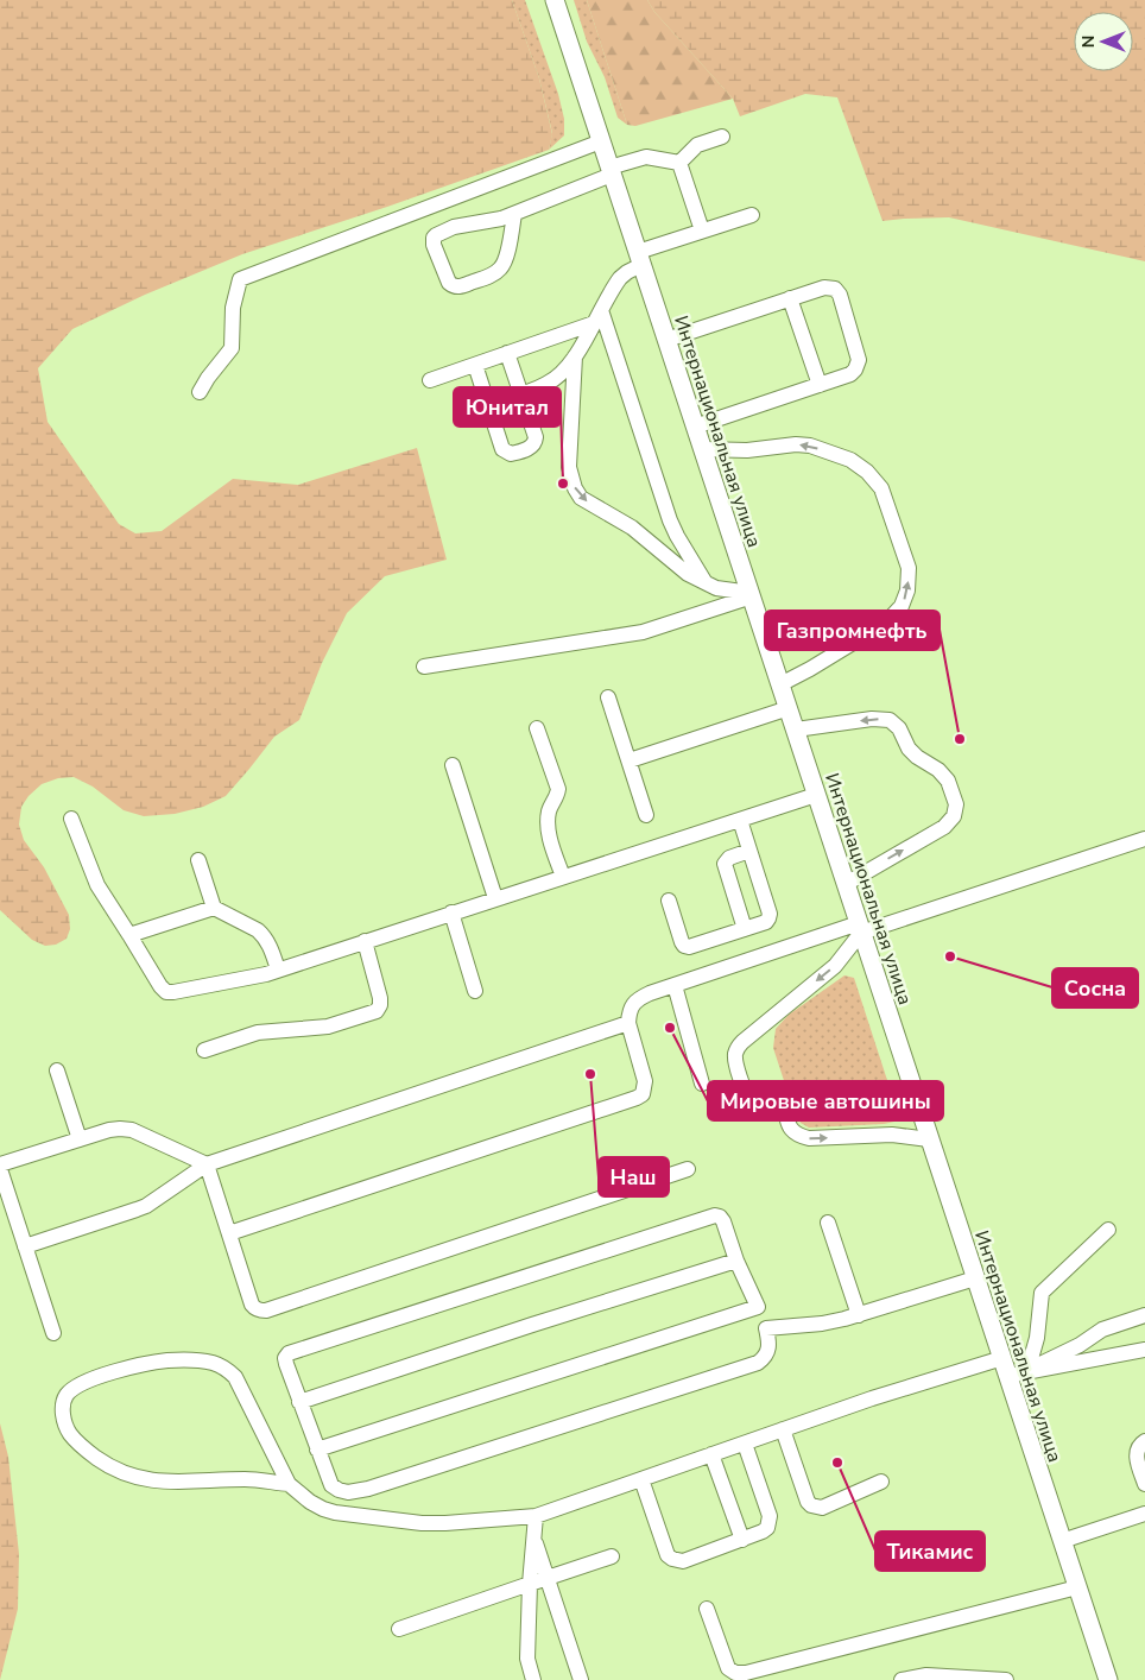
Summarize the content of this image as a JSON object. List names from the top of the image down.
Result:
{
  "streets": {
    "main road": ["Интернациональная улица"]
  },
  "places": [
    "Юнитал",
    "Газпромнефть",
    "Сосна",
    "Мировые автошины",
    "Наш",
    "Тикамис"
  ],
  "north": "left"
}
